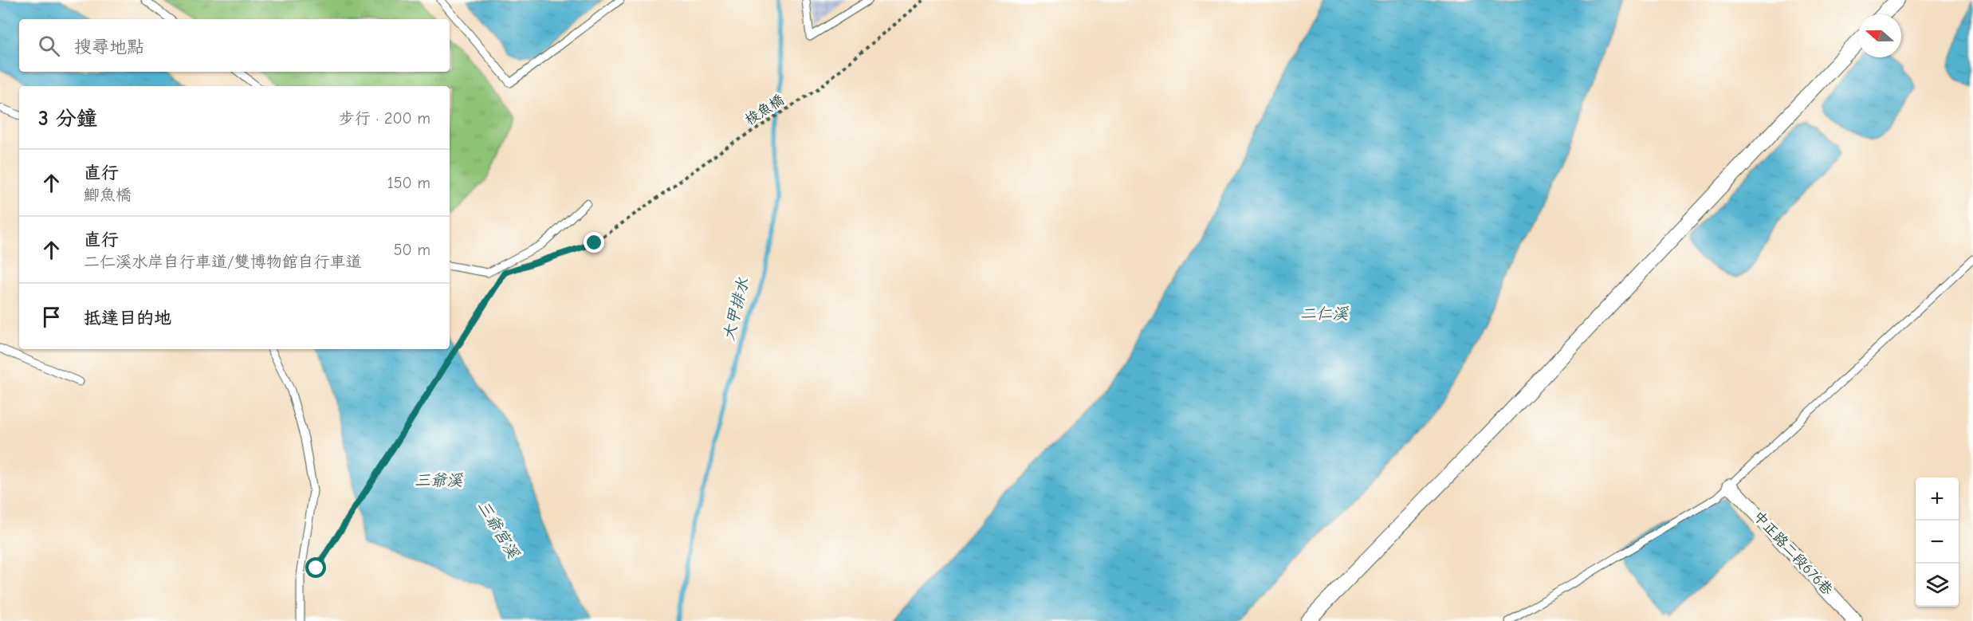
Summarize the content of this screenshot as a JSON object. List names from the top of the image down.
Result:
{
  "streets": {
    "street": ["中正路二段676巷"],
    "path": ["梭魚橋"]
  },
  "water": [
    "大甲排水",
    "二仁溪",
    "三爺溪",
    "三爺宮溪"
  ],
  "north": "left",
  "page": {
    "search": "搜尋地點",
    "heading": ["3 分鐘", "步行 · 200 m"],
    "list": [
      ["直行", "鯽魚橋", "150 m"],
      ["直行", "二仁溪水岸自行車道/雙博物館自行車道", "50 m"],
      "抵達目的地"
    ],
    "map_buttons": ["+", "−"]
  }
}
